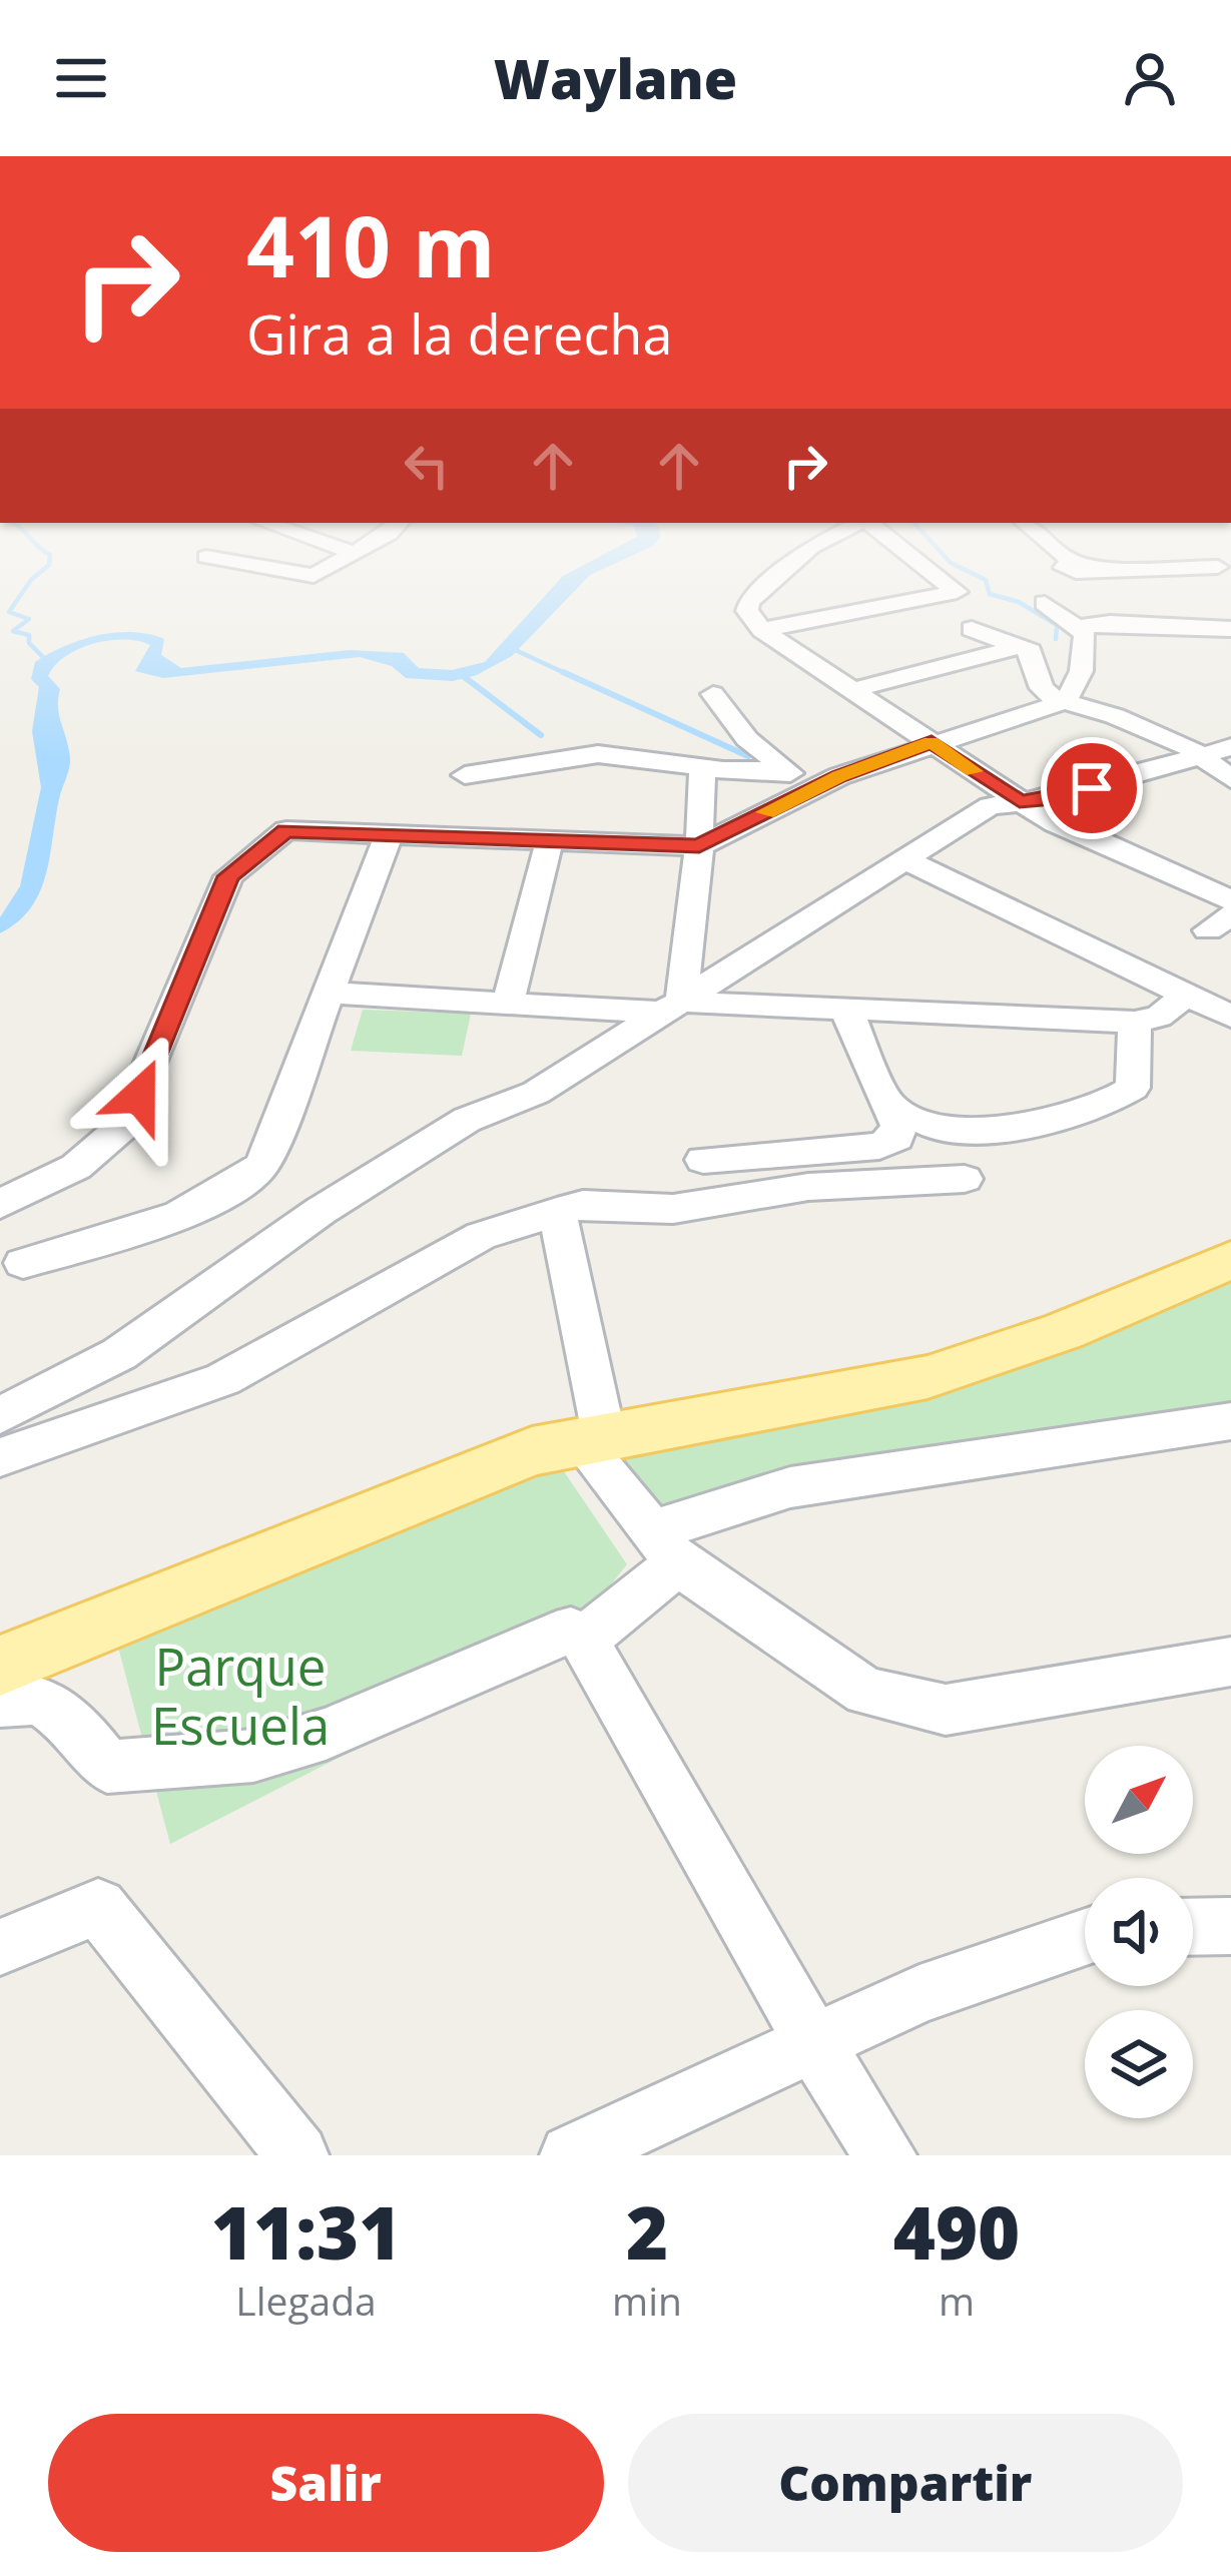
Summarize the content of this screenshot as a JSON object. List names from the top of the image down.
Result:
{
  "parks": ["Parque Escuela"],
  "north": "top right",
  "page": {
    "header": "Waylane",
    "turn": ["410 m", "Gira a la derecha"],
    "eta": [
      "11:31",
      "Llegada",
      "2",
      "min",
      "490",
      "m"
    ],
    "buttons": ["Salir", "Compartir"]
  }
}
